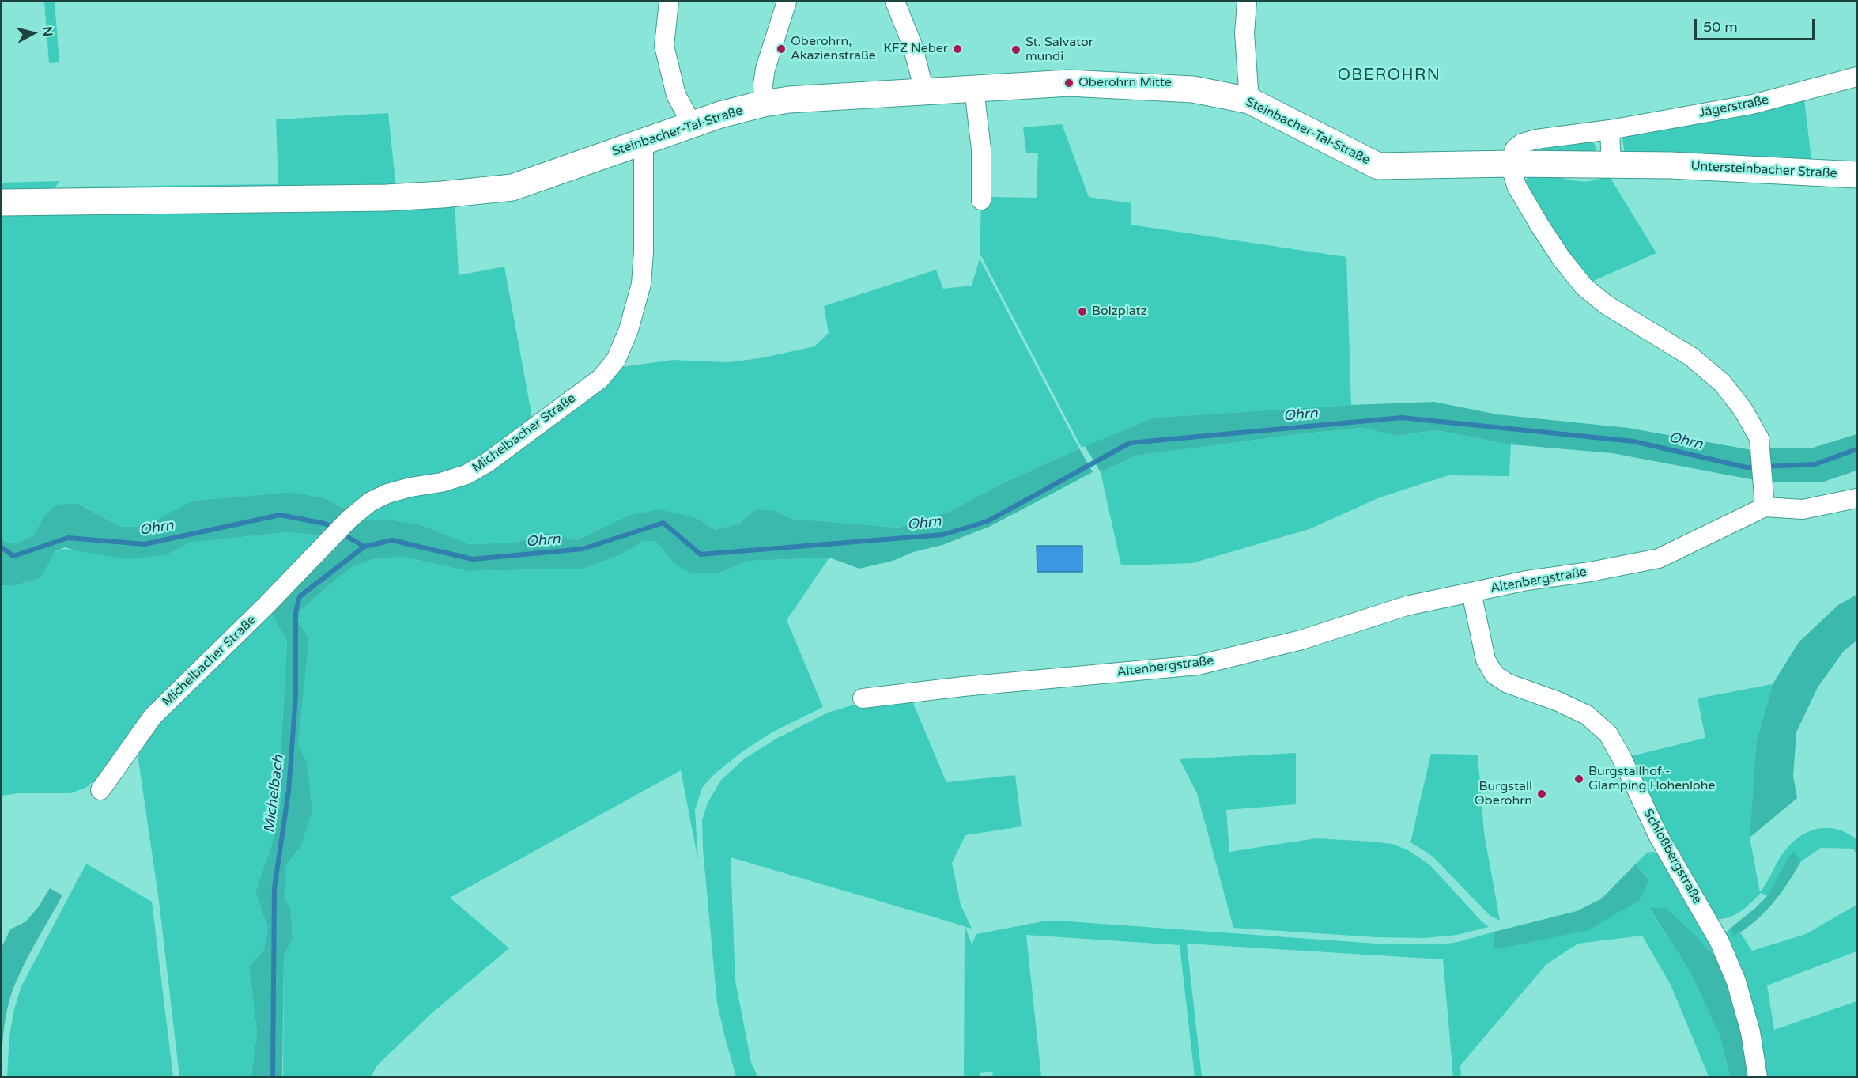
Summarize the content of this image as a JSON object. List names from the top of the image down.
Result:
{
  "streets": {
    "main road": ["Steinbacher-Tal-Straße", "Untersteinbacher Straße"],
    "street": [
      "Jägerstraße",
      "Michelbacher Straße",
      "Altenbergstraße",
      "Schloßbergstraße"
    ]
  },
  "crossings": [
    ["Jägerstraße", "Steinbacher-Tal-Straße"],
    ["Steinbacher-Tal-Straße", "Untersteinbacher Straße"],
    ["Steinbacher-Tal-Straße", "Michelbacher Straße"],
    ["Altenbergstraße", "Schloßbergstraße"]
  ],
  "districts": ["OBEROHRN"],
  "water": ["Ohrn", "Michelbach"],
  "places": [
    "Oberohrn, Akazienstraße",
    "KFZ Neber",
    "St. Salvator mundi",
    "Oberohrn Mitte",
    "Bolzplatz",
    "Burgstallhof - Glamping Hohenlohe",
    "Burgstall Oberohrn"
  ],
  "scale_bar": "50 m",
  "north": "right"
}
